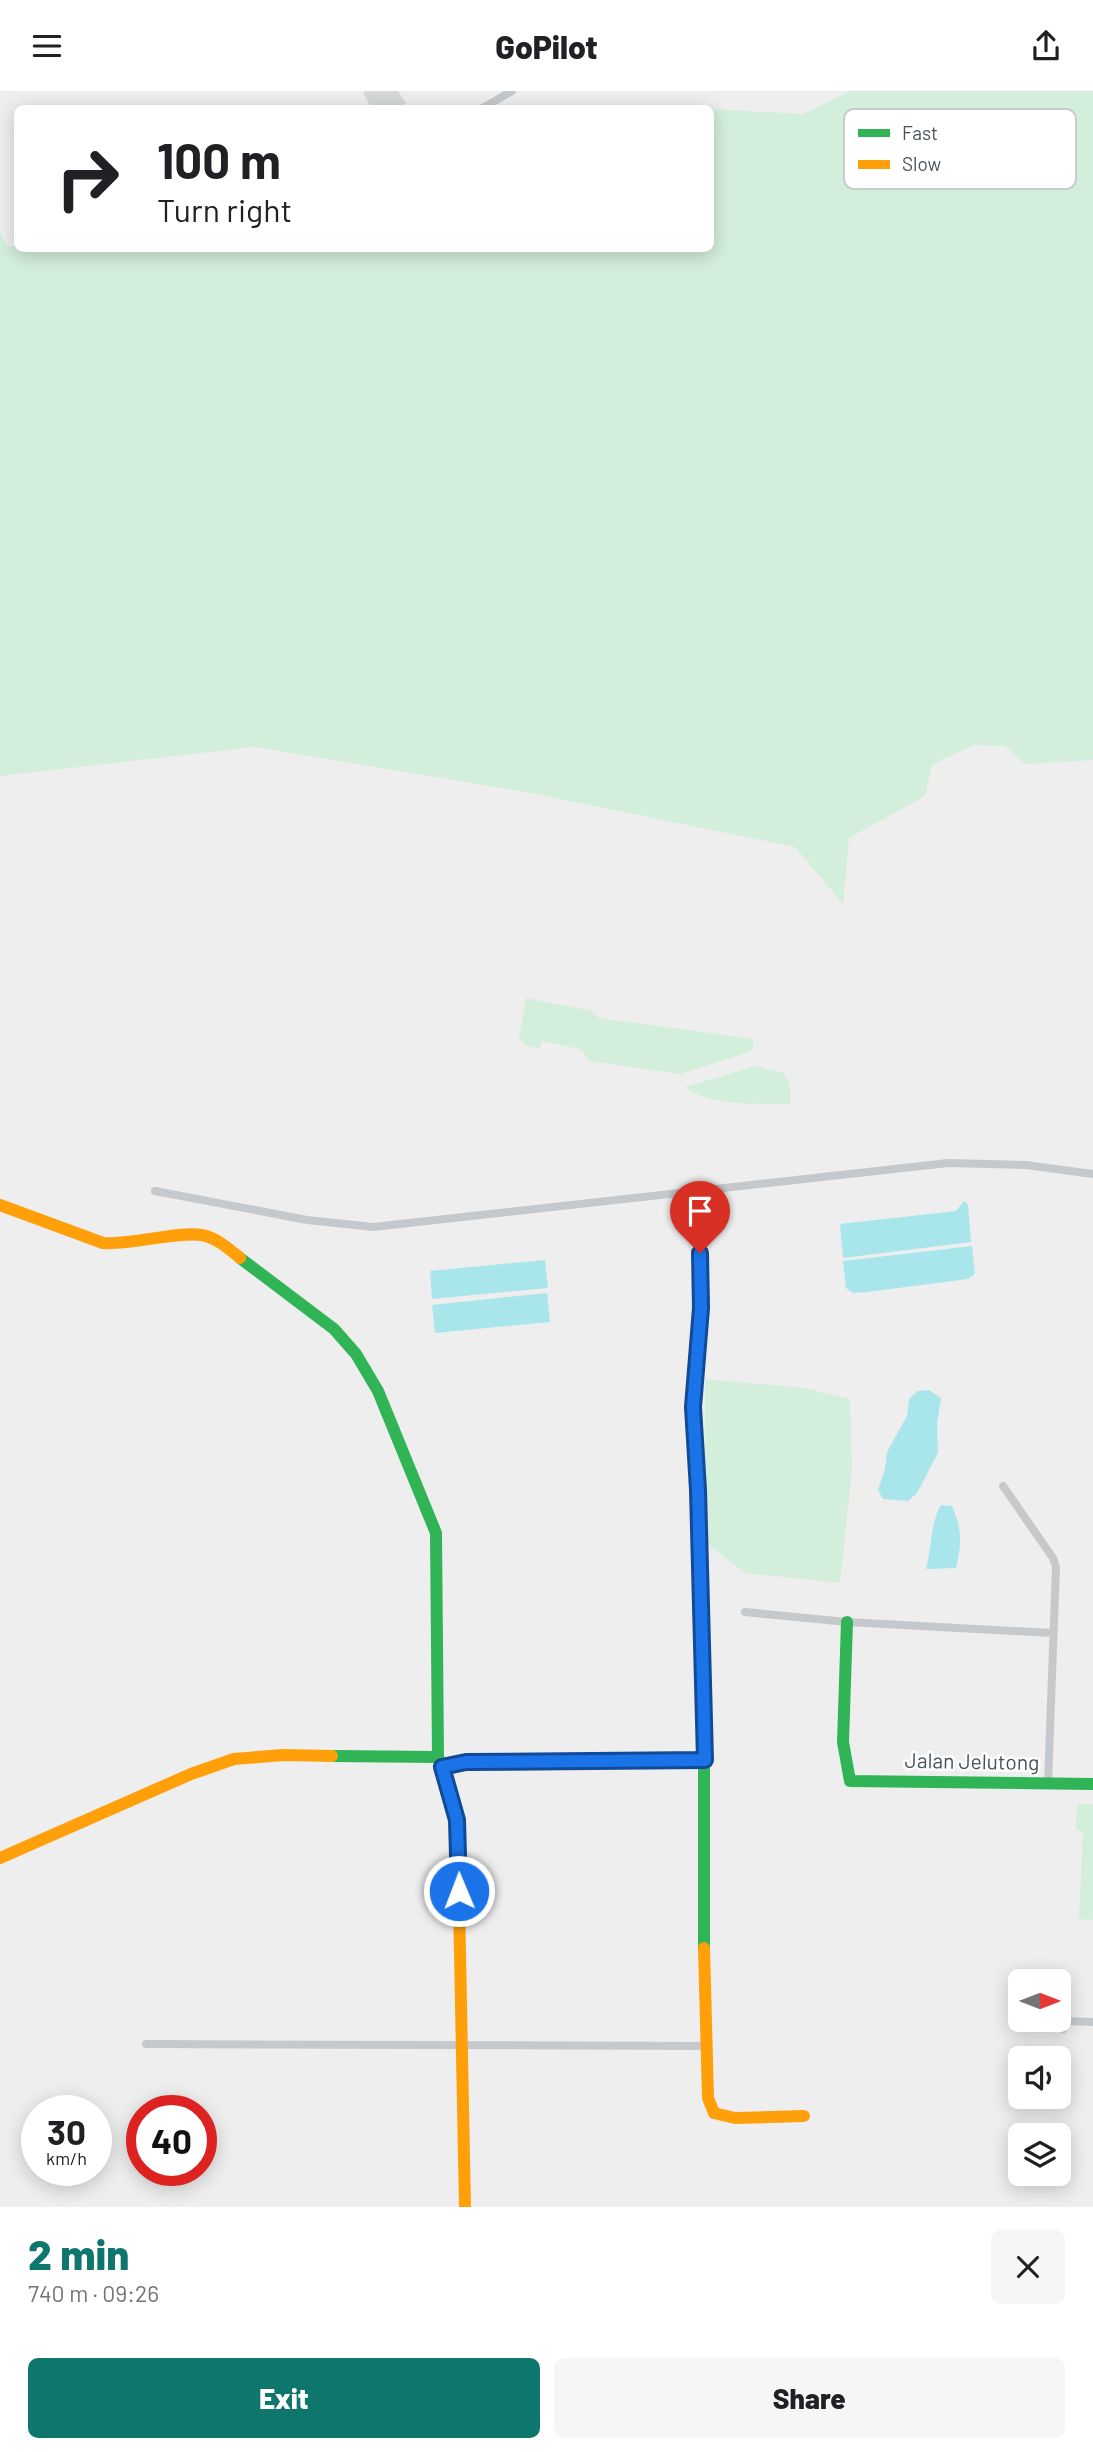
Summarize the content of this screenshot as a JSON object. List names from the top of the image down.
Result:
{
  "streets": {
    "street": ["Jalan Jelutong"]
  },
  "legend": ["Fast", "Slow"],
  "north": "right",
  "page": {
    "header": "GoPilot",
    "turn": ["100 m", "Turn right"],
    "speed": "30 km/h",
    "limit": "40",
    "heading": ["2 min", "740 m · 09:26"],
    "buttons": ["Exit", "Share"]
  }
}
